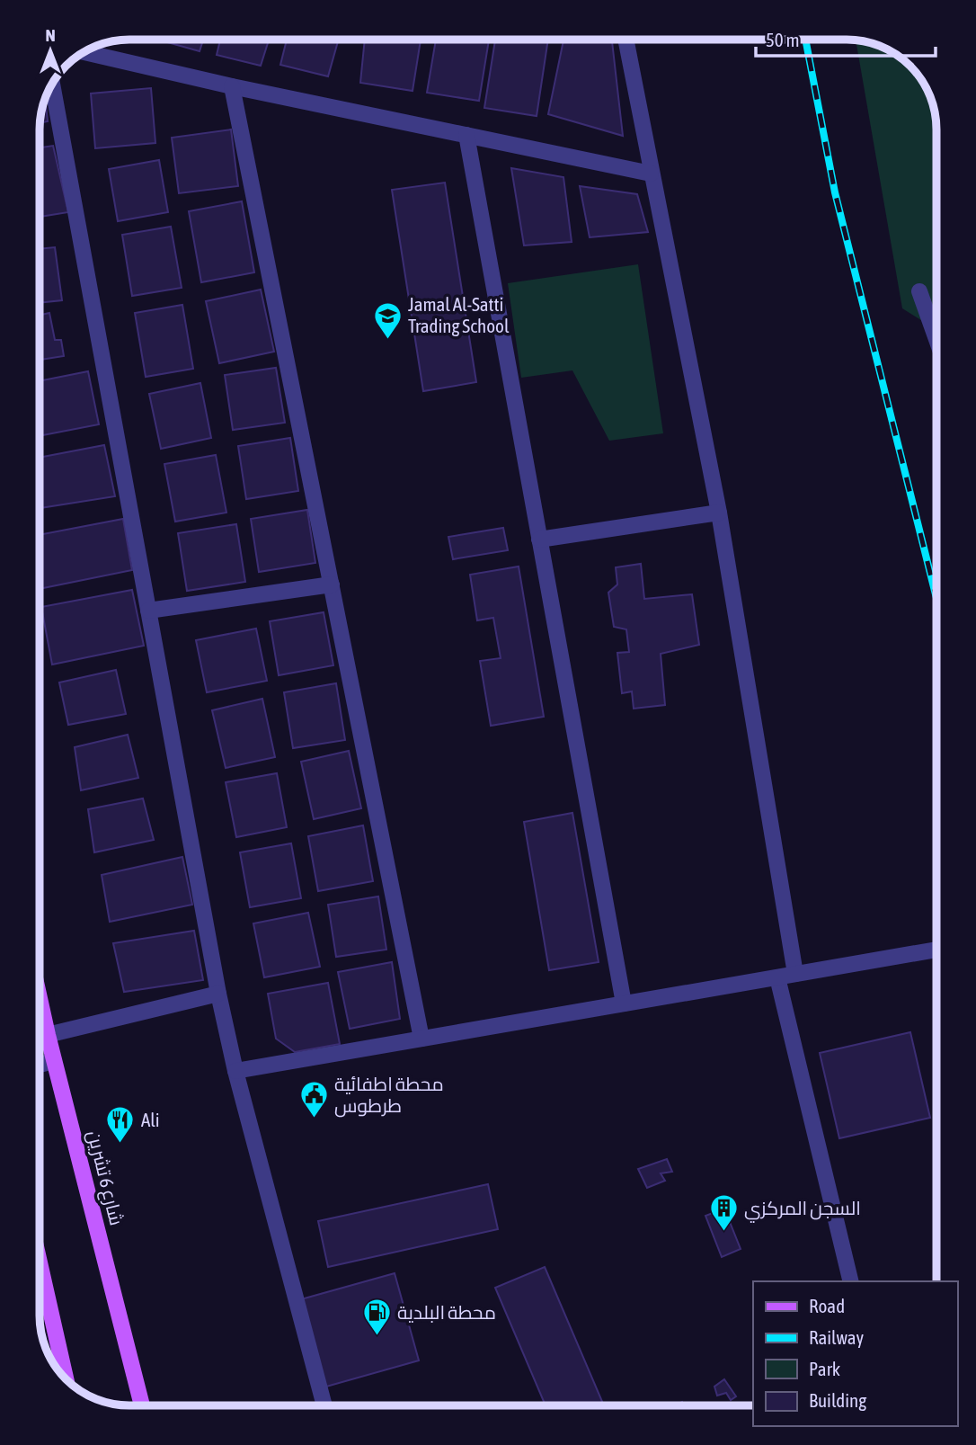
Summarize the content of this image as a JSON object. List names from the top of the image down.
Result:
{
  "streets": {
    "main road": ["شارع 6 تشرين"]
  },
  "places": {
    "school or university": ["Jamal Al-Satti Trading School"],
    "public building": ["محطة اطفائية طرطوس"],
    "restaurant": ["Ali"],
    "building": ["السجن المركزي"],
    "fuel station": ["محطة البلدية"]
  },
  "legend": [
    "Road",
    "Railway",
    "Park",
    "Building"
  ],
  "scale_bar": "50 m",
  "north": "top"
}
